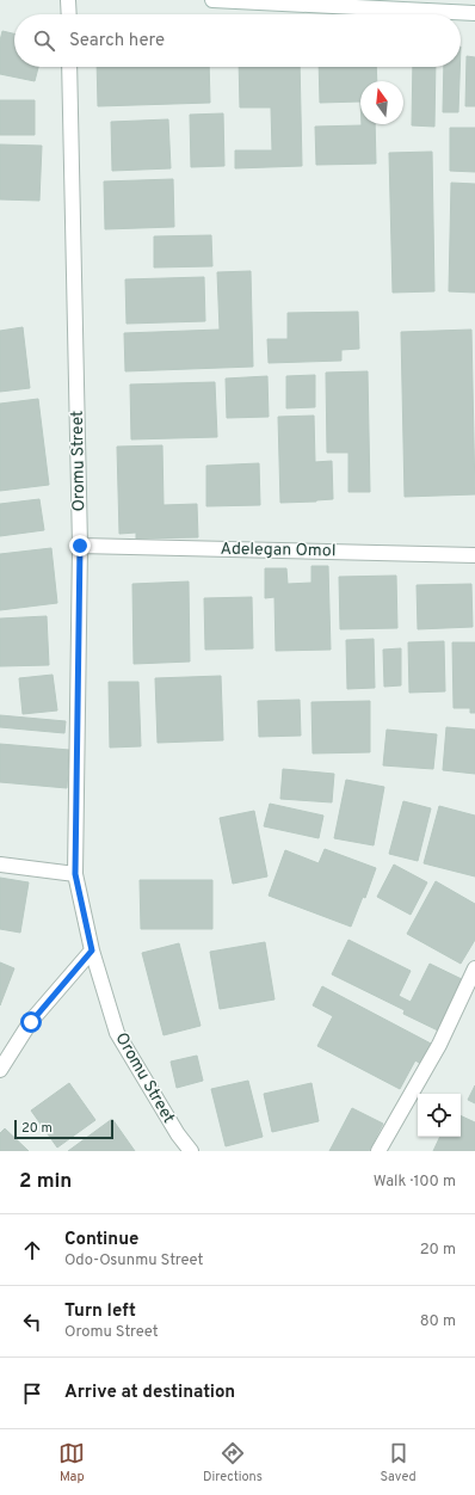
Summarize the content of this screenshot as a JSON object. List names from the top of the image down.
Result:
{
  "streets": {
    "street": ["Oromu Street", "Adelegan Omol"]
  },
  "crossings": [
    ["Oromu Street", "Adelegan Omol"]
  ],
  "scale_bar": "20 m",
  "north": "top",
  "page": {
    "search": "Search here",
    "scale": "20 m",
    "heading": ["2 min", "Walk · 100 m"],
    "list": [
      ["Continue", "Odo-Osunmu Street", "20 m"],
      ["Turn left", "Oromu Street", "80 m"],
      "Arrive at destination"
    ],
    "nav": ["Map", "Directions", "Saved"]
  }
}
